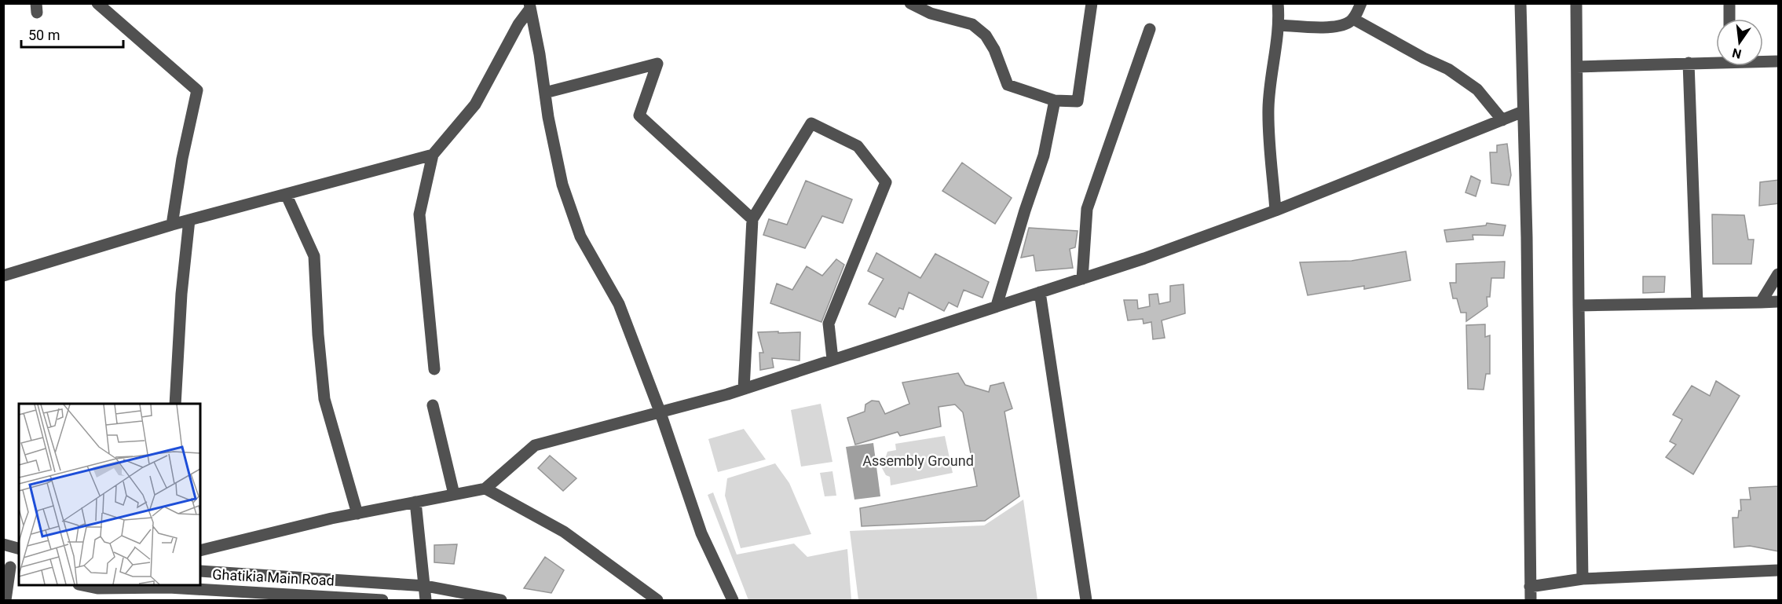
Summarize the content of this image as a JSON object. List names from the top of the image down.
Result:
{
  "streets": {
    "street": ["Ghatikia Main Road"]
  },
  "parks": ["Assembly Ground"],
  "scale_bar": "50 m",
  "north": "bottom"
}
